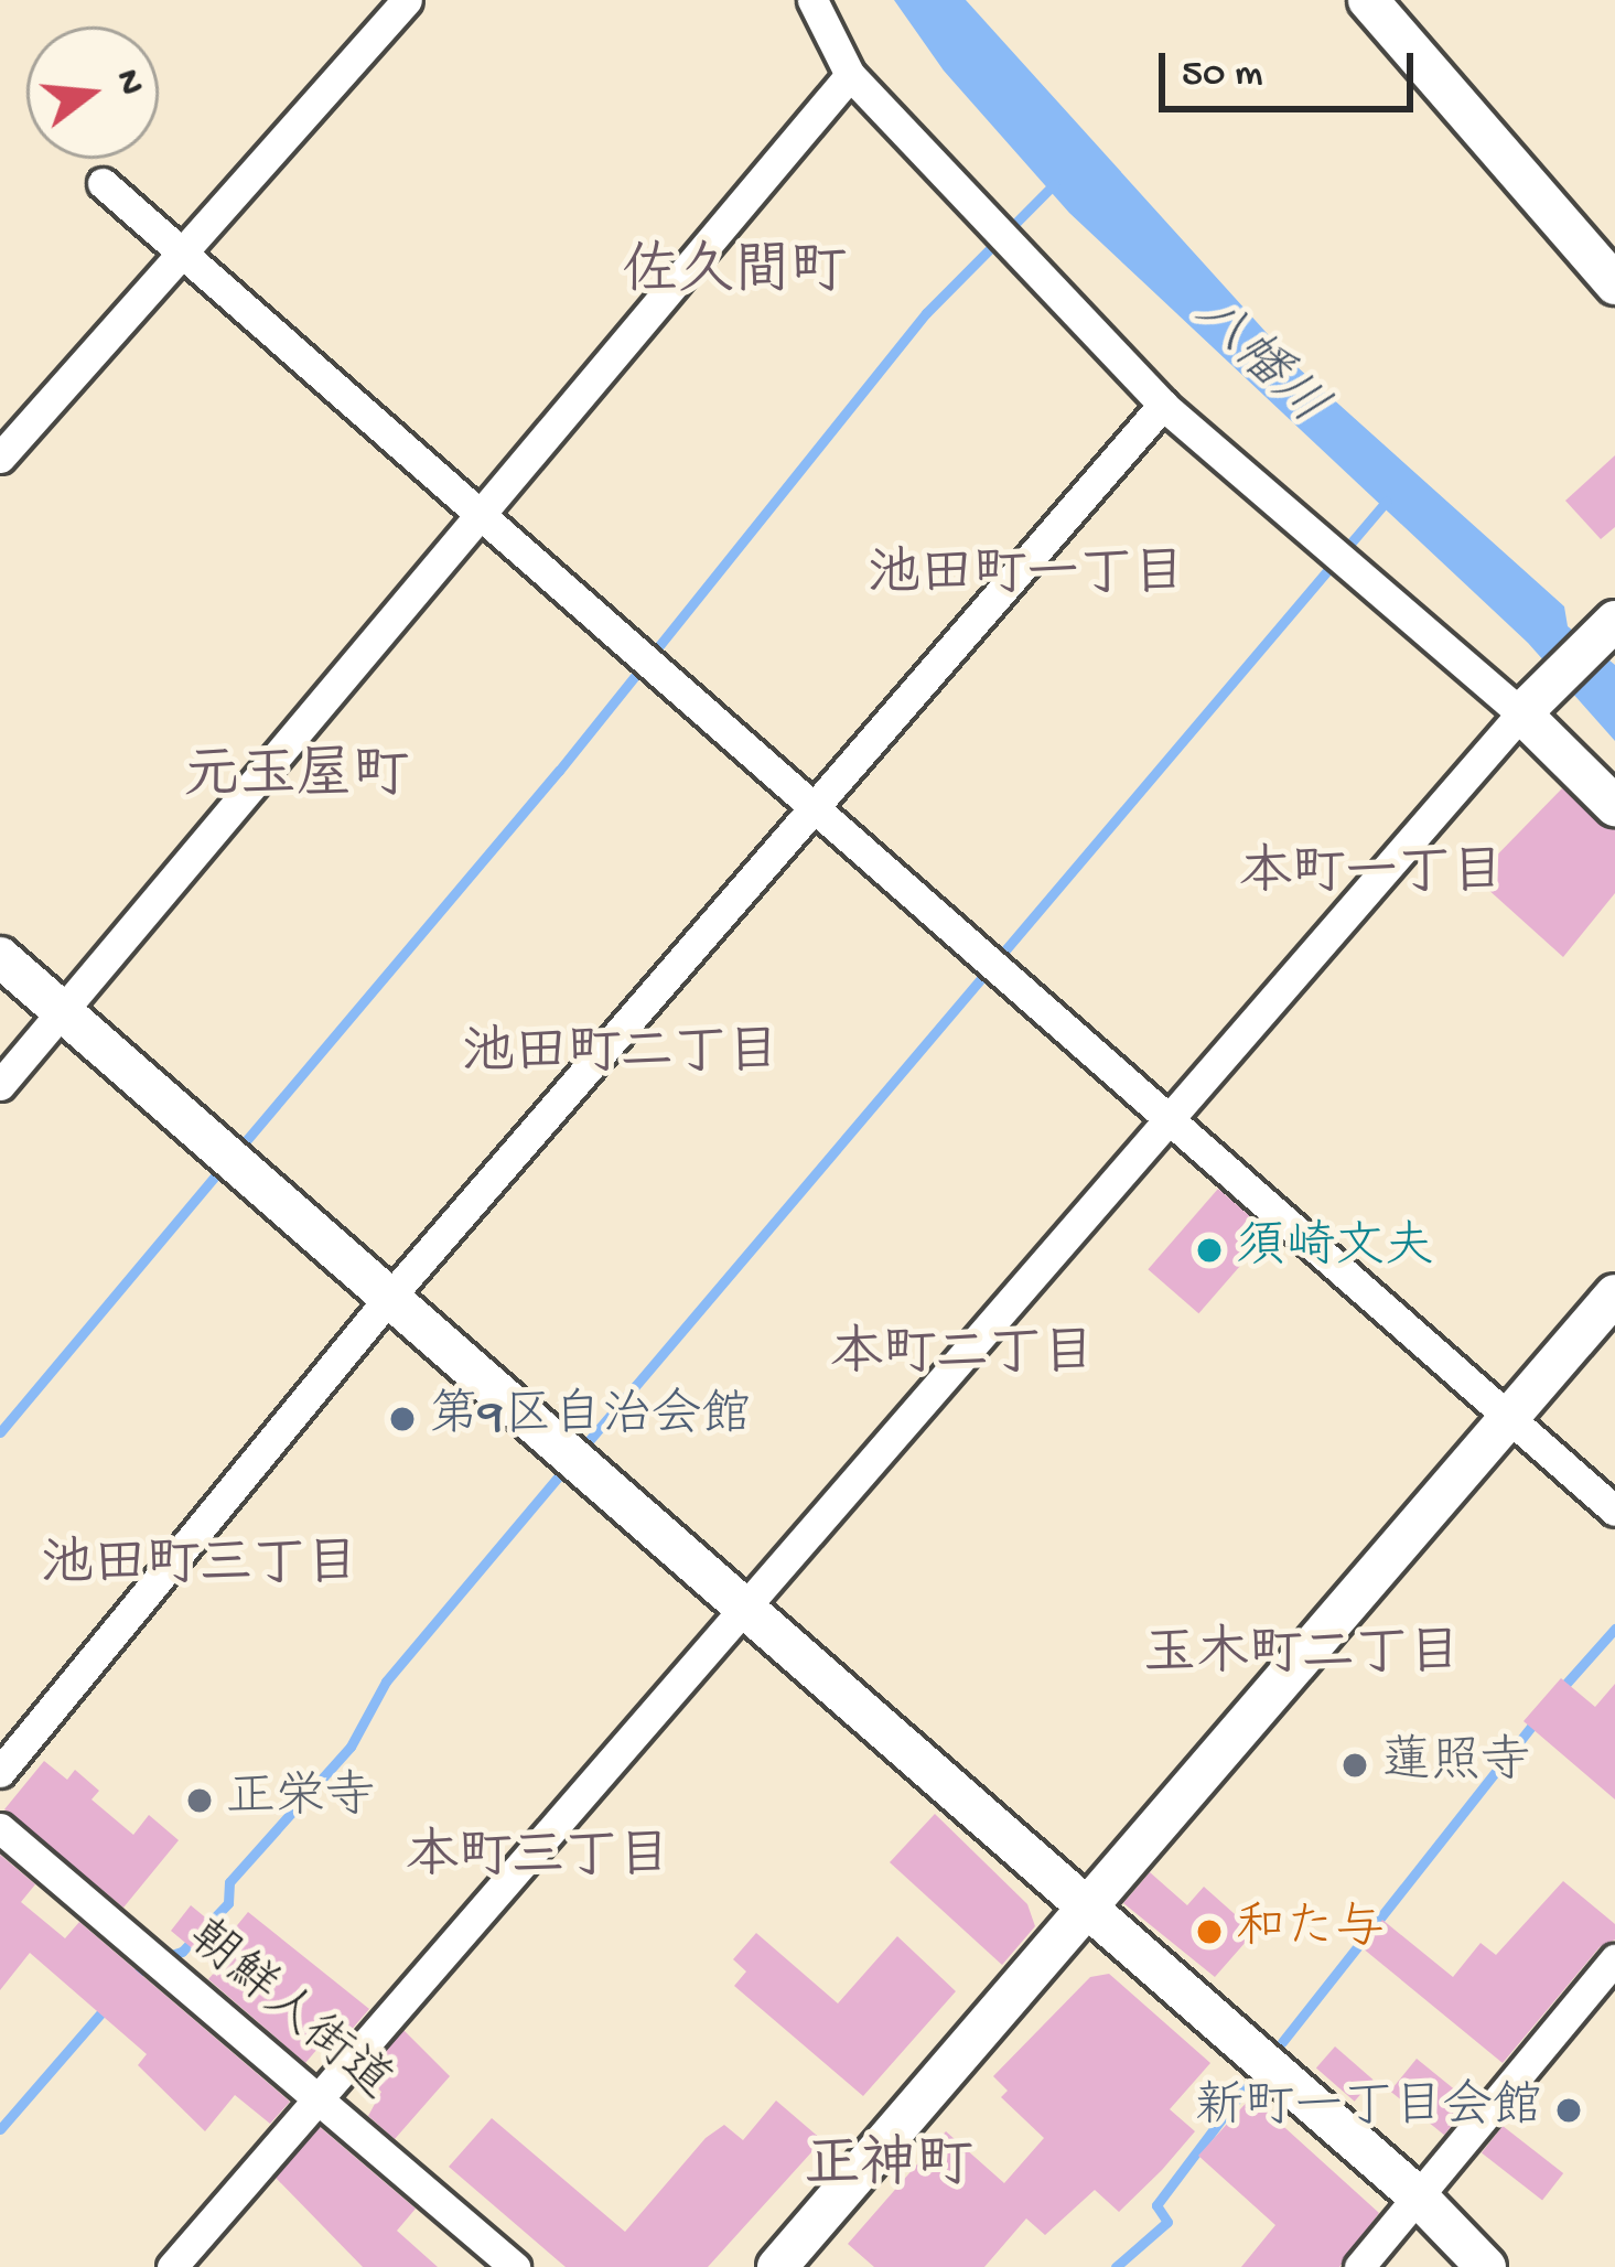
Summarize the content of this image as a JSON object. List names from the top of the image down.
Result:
{
  "streets": {
    "street": ["朝鮮人街道"]
  },
  "districts": [
    "佐久間町",
    "池田町一丁目",
    "元玉屋町",
    "本町一丁目",
    "池田町二丁目",
    "本町二丁目",
    "池田町三丁目",
    "玉木町二丁目",
    "本町三丁目",
    "正神町"
  ],
  "water": ["八幡川"],
  "places": [
    "須崎文夫",
    "第9区自治会館",
    "蓮照寺",
    "正栄寺",
    "和た与",
    "新町一丁目会館"
  ],
  "scale_bar": "50 m",
  "north": "right"
}
